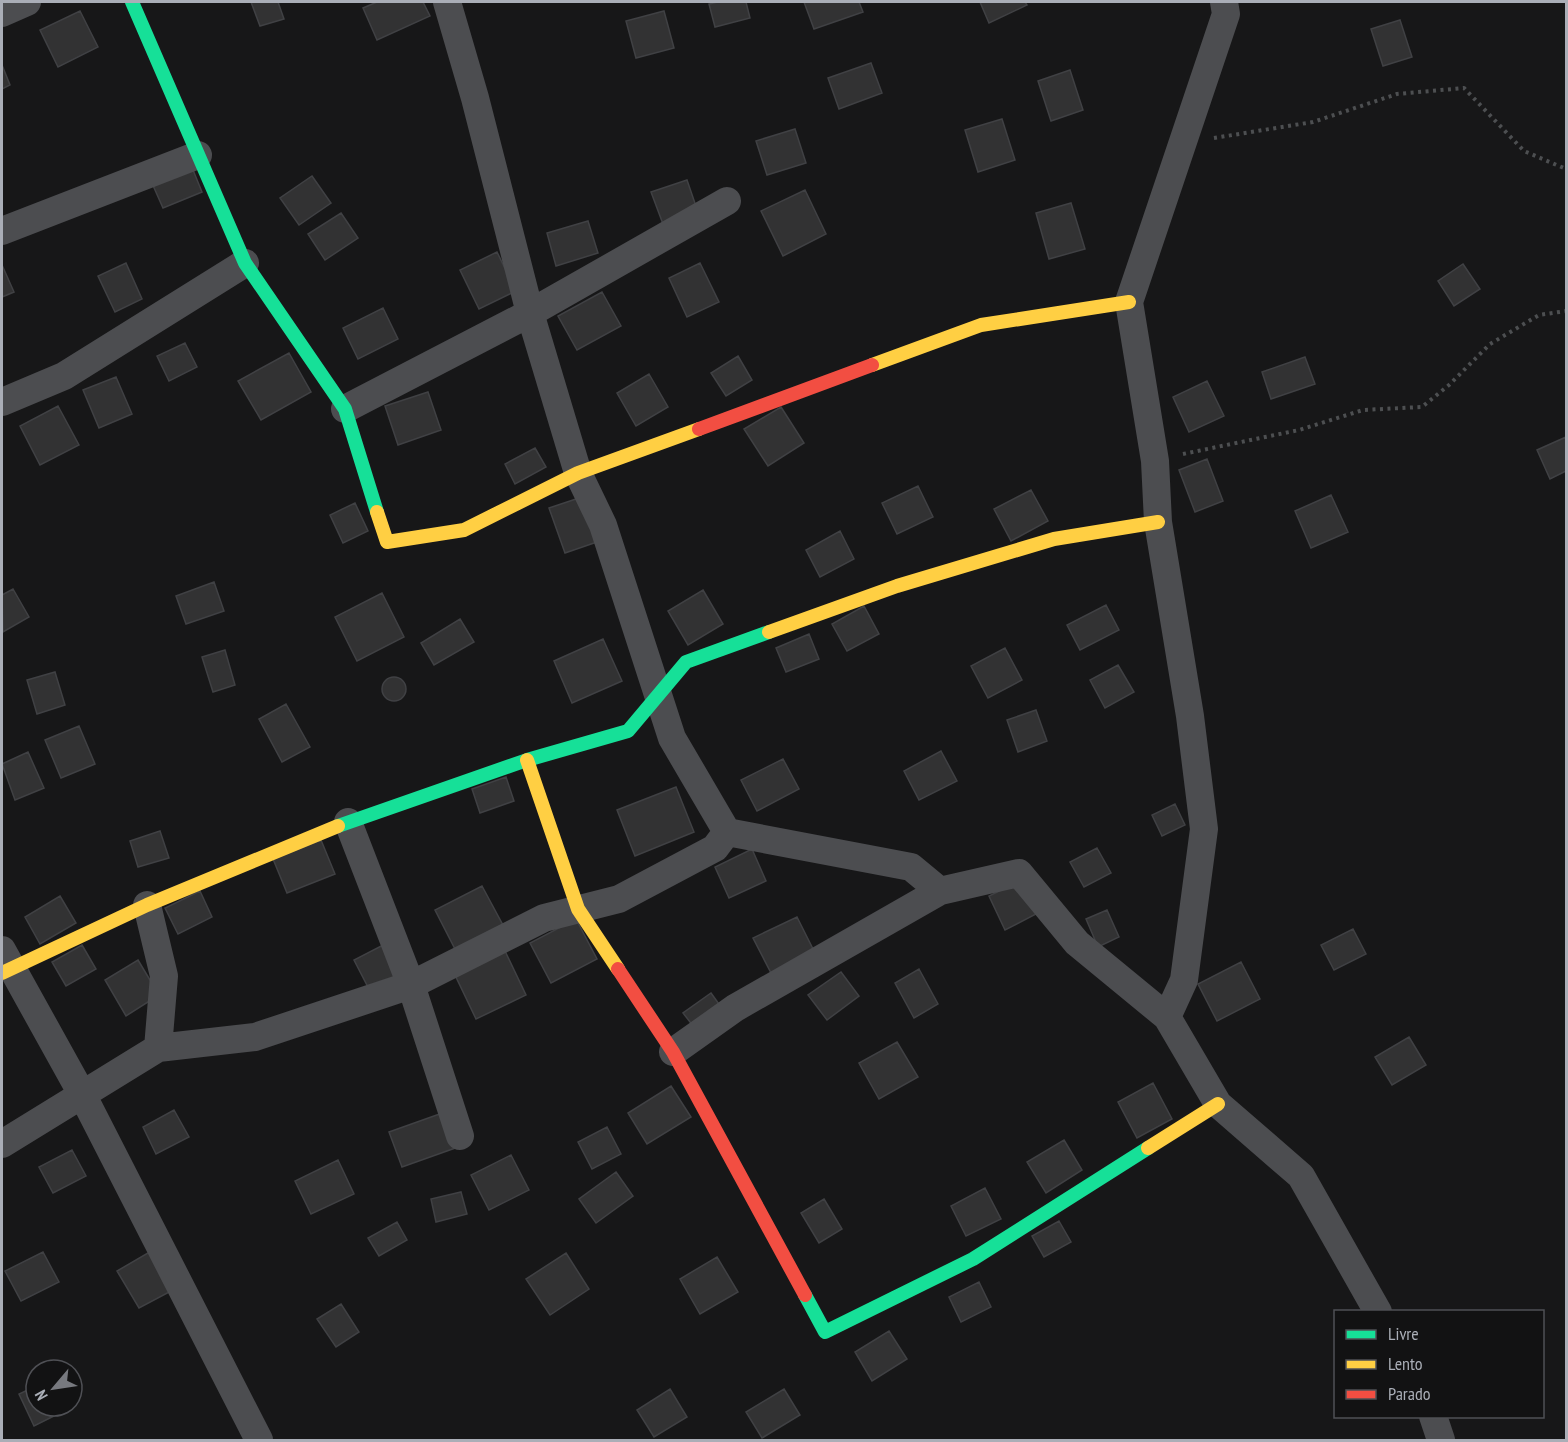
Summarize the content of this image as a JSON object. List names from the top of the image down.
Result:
{
  "legend": ["Livre", "Lento", "Parado"],
  "north": "bottom left"
}
